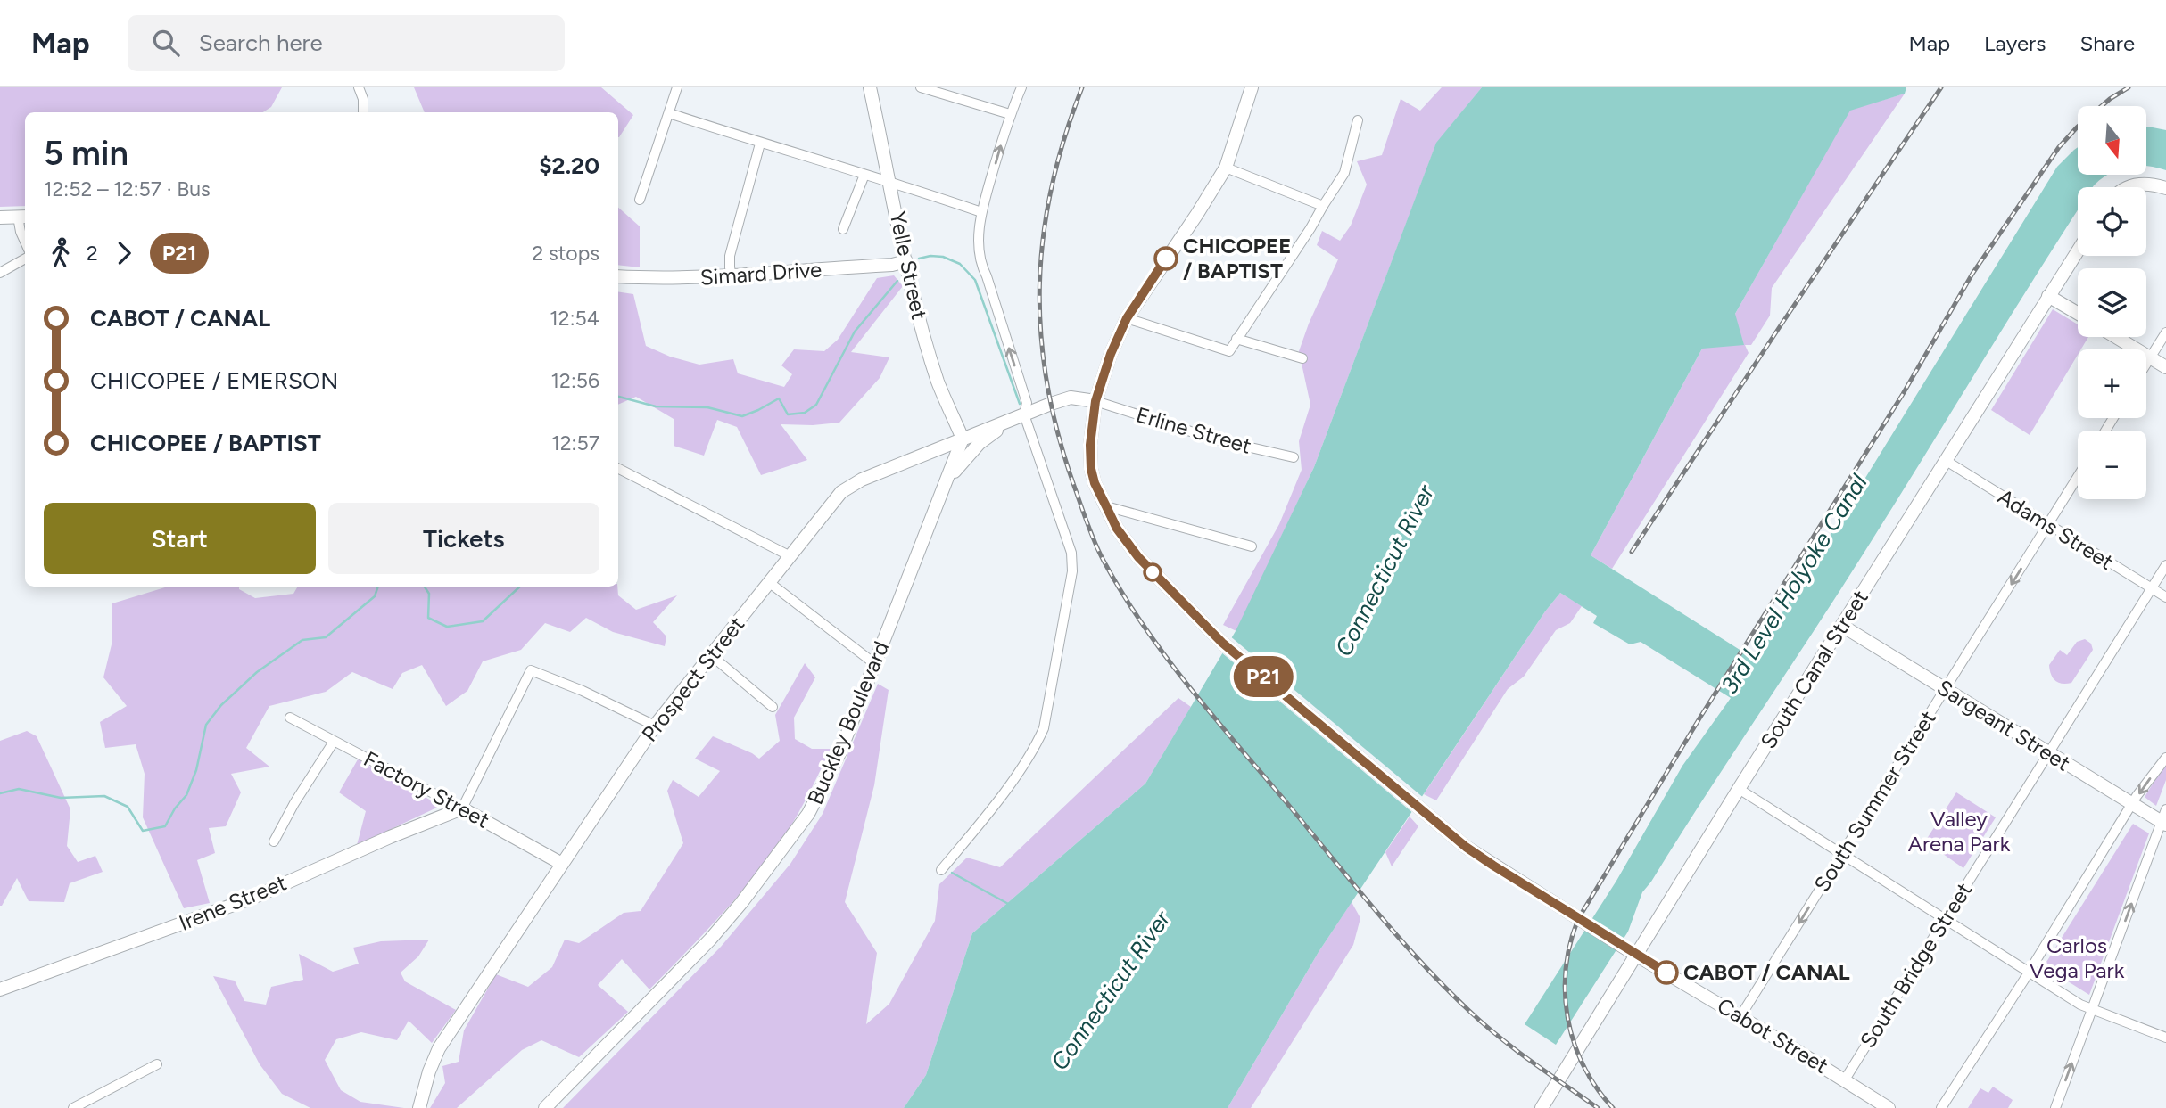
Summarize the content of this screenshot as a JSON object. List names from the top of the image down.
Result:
{
  "streets": {
    "street": [
      "Yelle Street",
      "Simard Drive",
      "Erline Street",
      "Adams Street",
      "South Canal Street",
      "Prospect Street",
      "Buckley Boulevard",
      "Sargeant Street",
      "Factory Street",
      "South Summer Street",
      "Irene Street",
      "South Bridge Street",
      "Cabot Street"
    ]
  },
  "crossings": [
    ["Yelle Street", "Simard Drive"],
    ["Yelle Street", "Prospect Street"],
    ["Yelle Street", "Buckley Boulevard"],
    ["Erline Street", "Prospect Street"],
    ["Erline Street", "Cabot Street"],
    ["Adams Street", "South Canal Street"],
    ["Adams Street", "South Summer Street"],
    ["Adams Street", "South Bridge Street"],
    ["South Canal Street", "Sargeant Street"],
    ["South Canal Street", "Cabot Street"],
    ["Prospect Street", "Buckley Boulevard"],
    ["Prospect Street", "Factory Street"],
    ["Prospect Street", "Cabot Street"],
    ["Sargeant Street", "South Summer Street"],
    ["Sargeant Street", "South Bridge Street"],
    ["Factory Street", "Irene Street"],
    ["South Summer Street", "Cabot Street"],
    ["South Bridge Street", "Cabot Street"]
  ],
  "one_way": ["South Summer Street"],
  "water": ["Connecticut River", "3rd Level Holyoke Canal"],
  "parks": ["Valley Arena Park", "Carlos Vega Park"],
  "places": ["CHICOPEE / BAPTIST", "CABOT / CANAL"],
  "lines": ["bus line P21"],
  "north": "bottom",
  "page": {
    "header": "Map",
    "search": "Search here",
    "nav": ["Map", "Layers", "Share"],
    "on_map": "P21",
    "map_buttons": ["+", "−"],
    "heading": ["5 min", "12:52 – 12:57 · Bus", "$2.20"],
    "legs": ["2", "P21", "2 stops"],
    "list": [
      {
        "name": "CABOT / CANAL",
        "value": "12:54"
      },
      {
        "name": "CHICOPEE / EMERSON",
        "value": "12:56"
      },
      {
        "name": "CHICOPEE / BAPTIST",
        "value": "12:57"
      }
    ],
    "buttons": ["Start", "Tickets"]
  }
}
